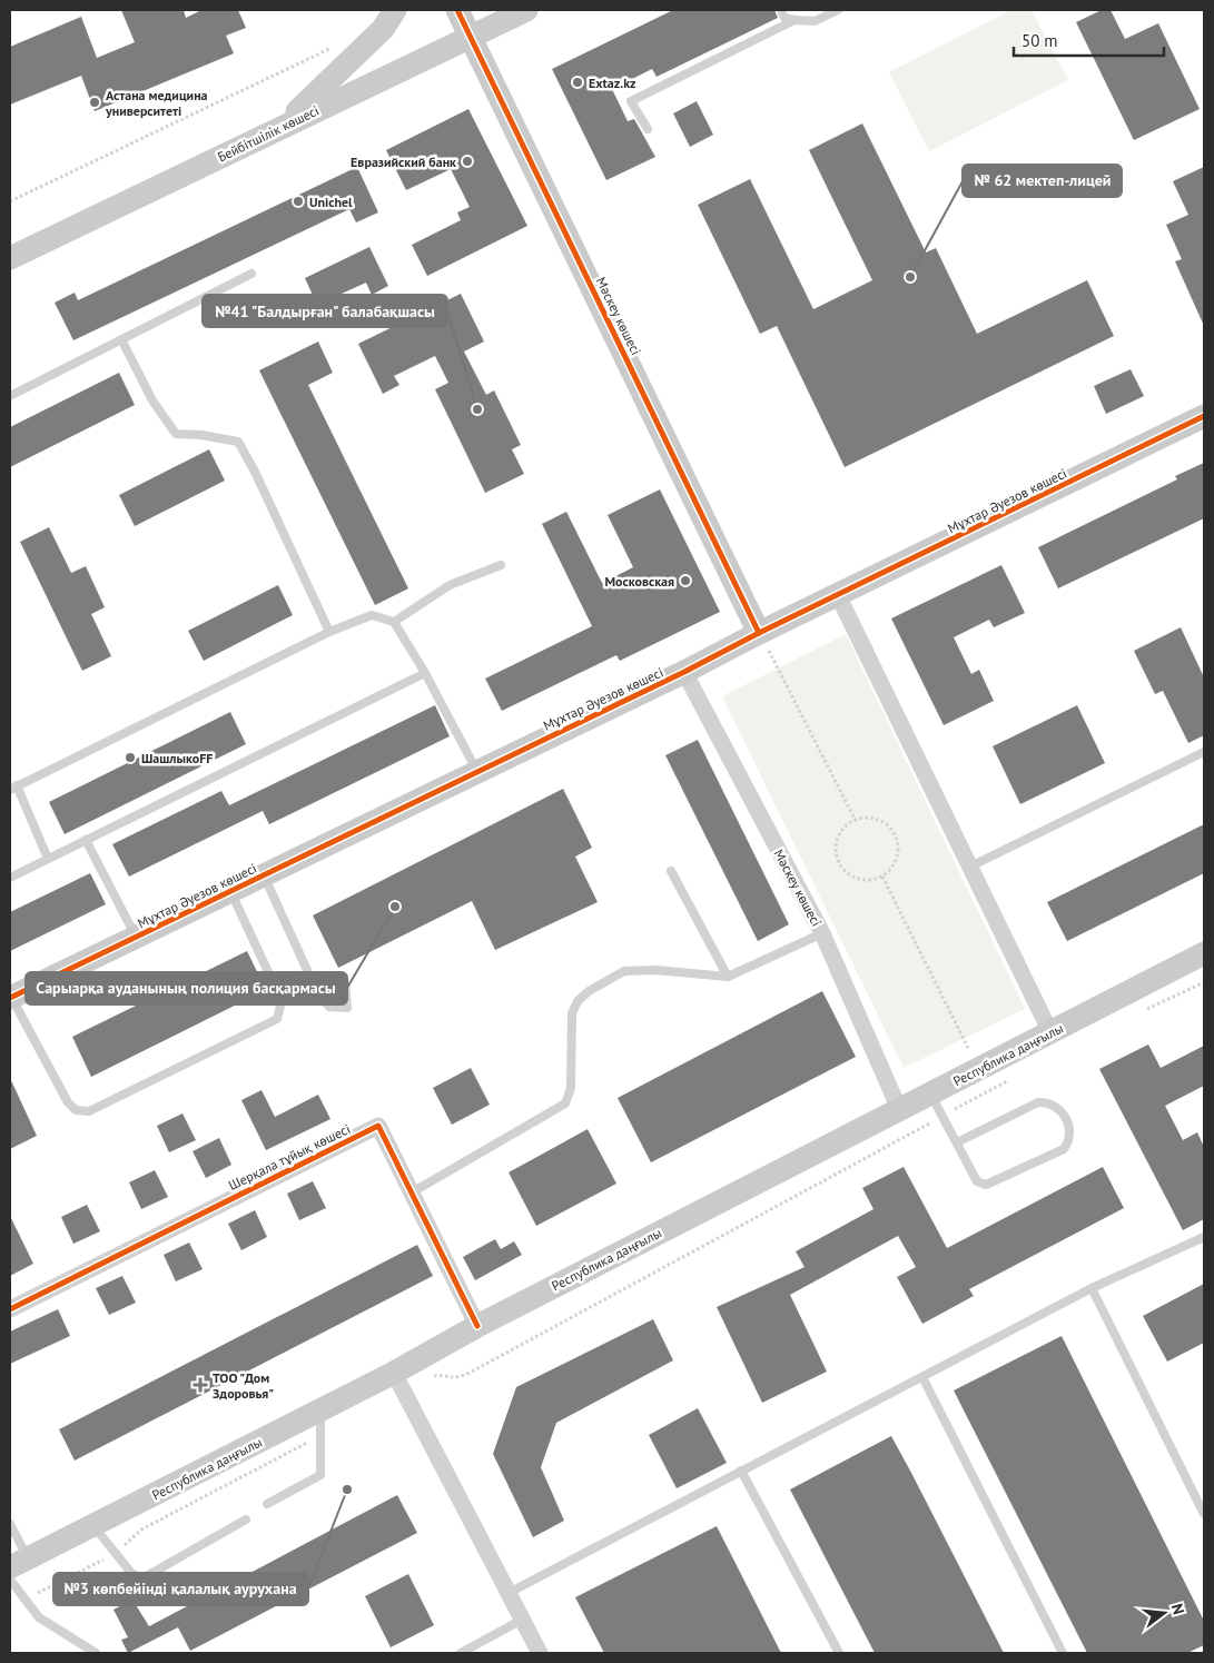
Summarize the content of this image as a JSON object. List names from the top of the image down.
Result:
{
  "streets": {
    "main road": [
      "Бейбітшілік көшесі",
      "Мәскеу көшесі",
      "Мұхтар Әуезов көшесі",
      "Республика даңғылы"
    ],
    "street": ["Шерқала тұйық көшесі"]
  },
  "crossings": [
    ["Бейбітшілік көшесі", "Мәскеу көшесі"],
    ["Мәскеу көшесі", "Мұхтар Әуезов көшесі"],
    ["Мәскеу көшесі", "Республика даңғылы"],
    ["Республика даңғылы", "Шерқала тұйық көшесі"]
  ],
  "places": {
    "other": [
      "Extaz.kz",
      "Астана медицина университеті",
      "Евразийский банк",
      "Unichel",
      "№ 62 мектеп-лицей",
      "№41 \"Балдырған\" балабақшасы",
      "Московская",
      "ШашлыкoFF",
      "Сарыарқа ауданының полиция басқармасы",
      "№3 көпбейінді қалалық аурухана"
    ],
    "health": ["ТОО \"Дом Здоровья\""]
  },
  "scale_bar": "50 m",
  "north": "right"
}
